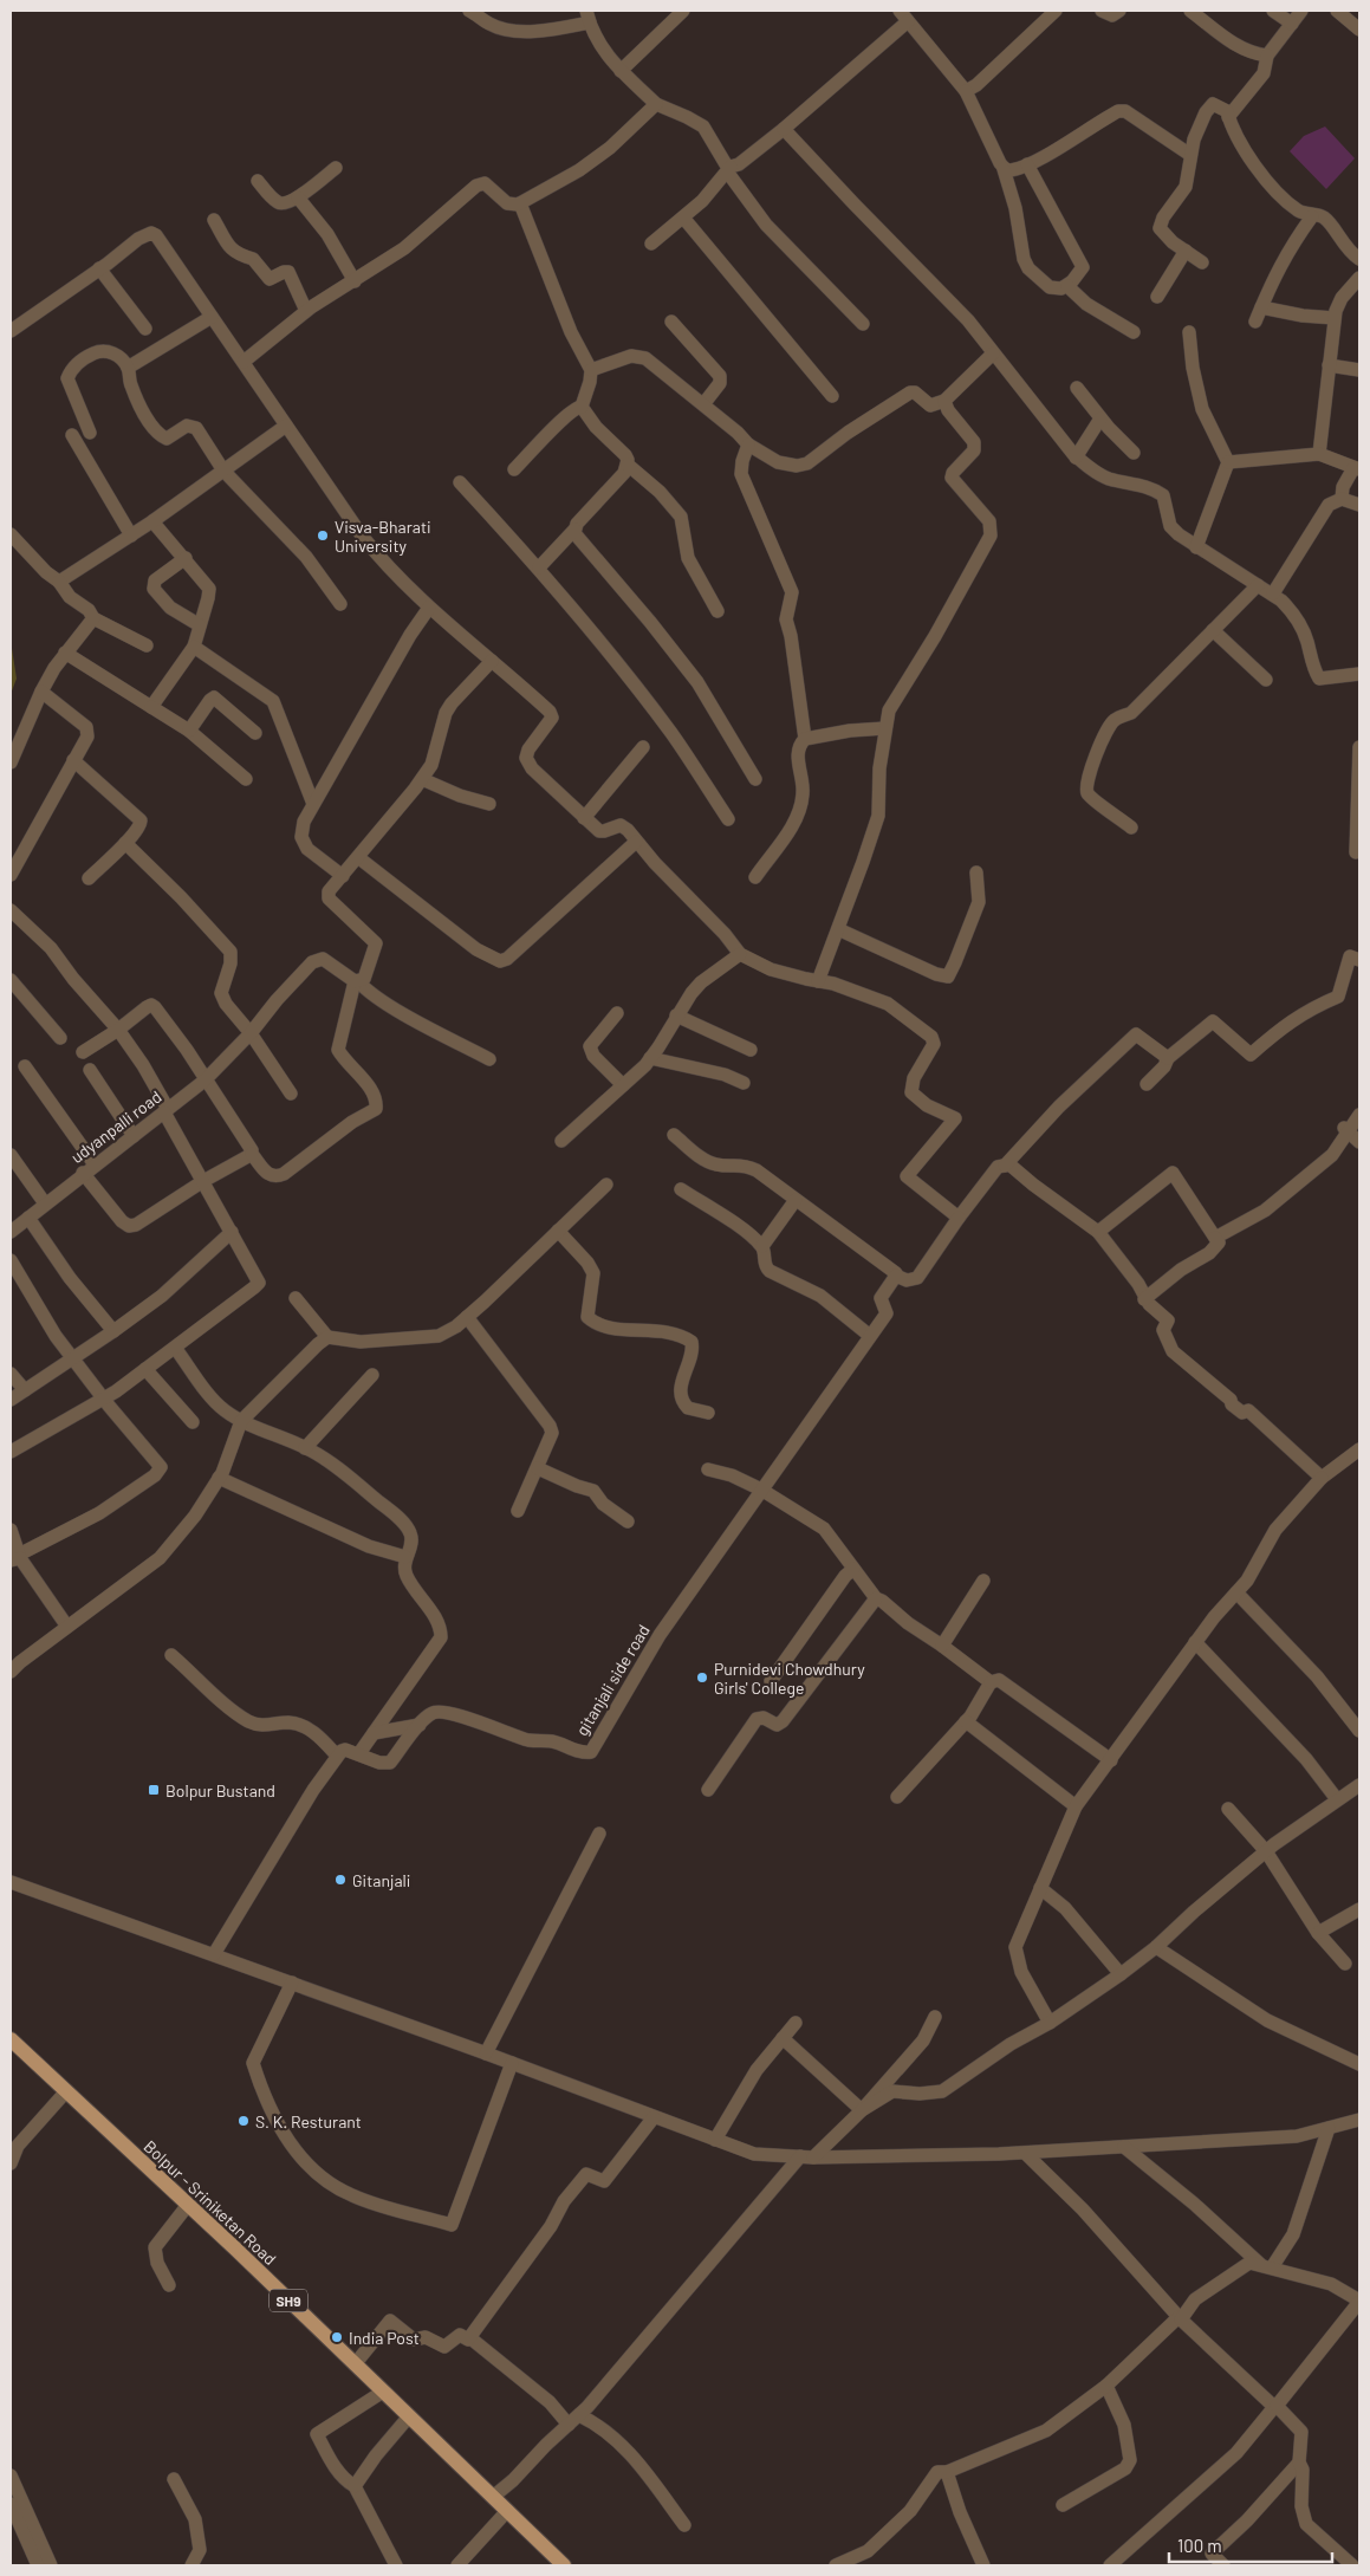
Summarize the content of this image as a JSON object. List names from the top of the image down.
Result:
{
  "streets": {
    "main road": ["Bolpur - Sriniketan Road", "SH9"],
    "street": ["udyanpalli road", "gitanjali side road"]
  },
  "places": {
    "other": [
      "Visva-Bharati University",
      "Purnidevi Chowdhury Girls' College",
      "Gitanjali",
      "S. K. Resturant",
      "India Post"
    ],
    "transit": ["Bolpur Bustand"]
  },
  "scale_bar": "100 m"
}
